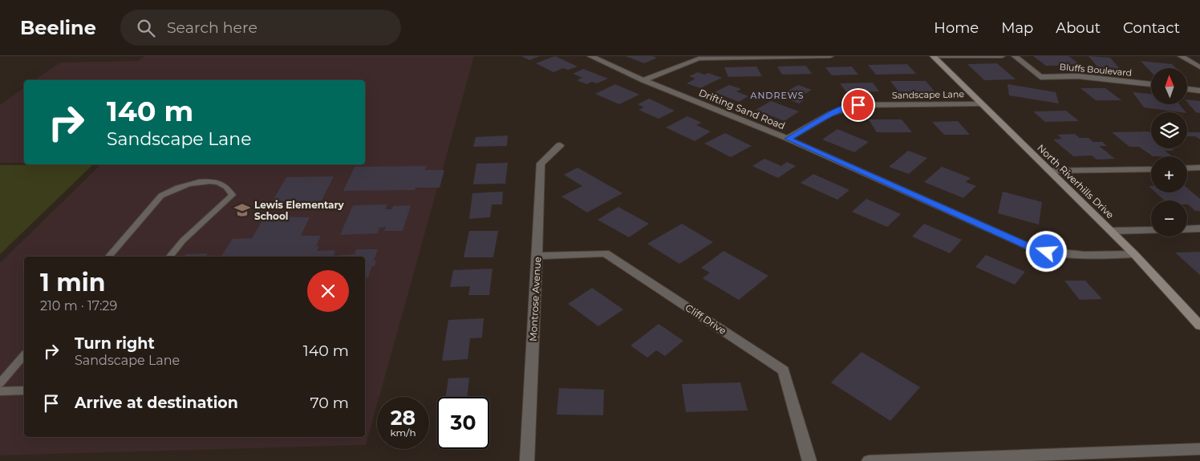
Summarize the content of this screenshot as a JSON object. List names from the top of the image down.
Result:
{
  "streets": {
    "street": [
      "Bluffs Boulevard",
      "Sandscape Lane",
      "Drifting Sand Road",
      "North Riverhills Drive",
      "Montrose Avenue",
      "Cliff Drive"
    ]
  },
  "crossings": [
    ["Sandscape Lane", "Drifting Sand Road"],
    ["Sandscape Lane", "North Riverhills Drive"],
    ["Drifting Sand Road", "North Riverhills Drive"],
    ["Montrose Avenue", "Cliff Drive"]
  ],
  "districts": ["ANDREWS"],
  "places": {
    "school or university": ["Lewis Elementary School"]
  },
  "north": "top",
  "page": {
    "header": "Beeline",
    "search": "Search here",
    "nav": [
      "Home",
      "Map",
      "About",
      "Contact"
    ],
    "map_buttons": ["+", "−"],
    "turn": ["140 m", "Sandscape Lane"],
    "heading": ["1 min", "210 m · 17:29"],
    "list": [
      {
        "name": "Turn right",
        "note": "Sandscape Lane",
        "value": "140 m"
      },
      {
        "name": "Arrive at destination",
        "value": "70 m"
      }
    ],
    "speed": "28 km/h",
    "limit": "30"
  }
}
